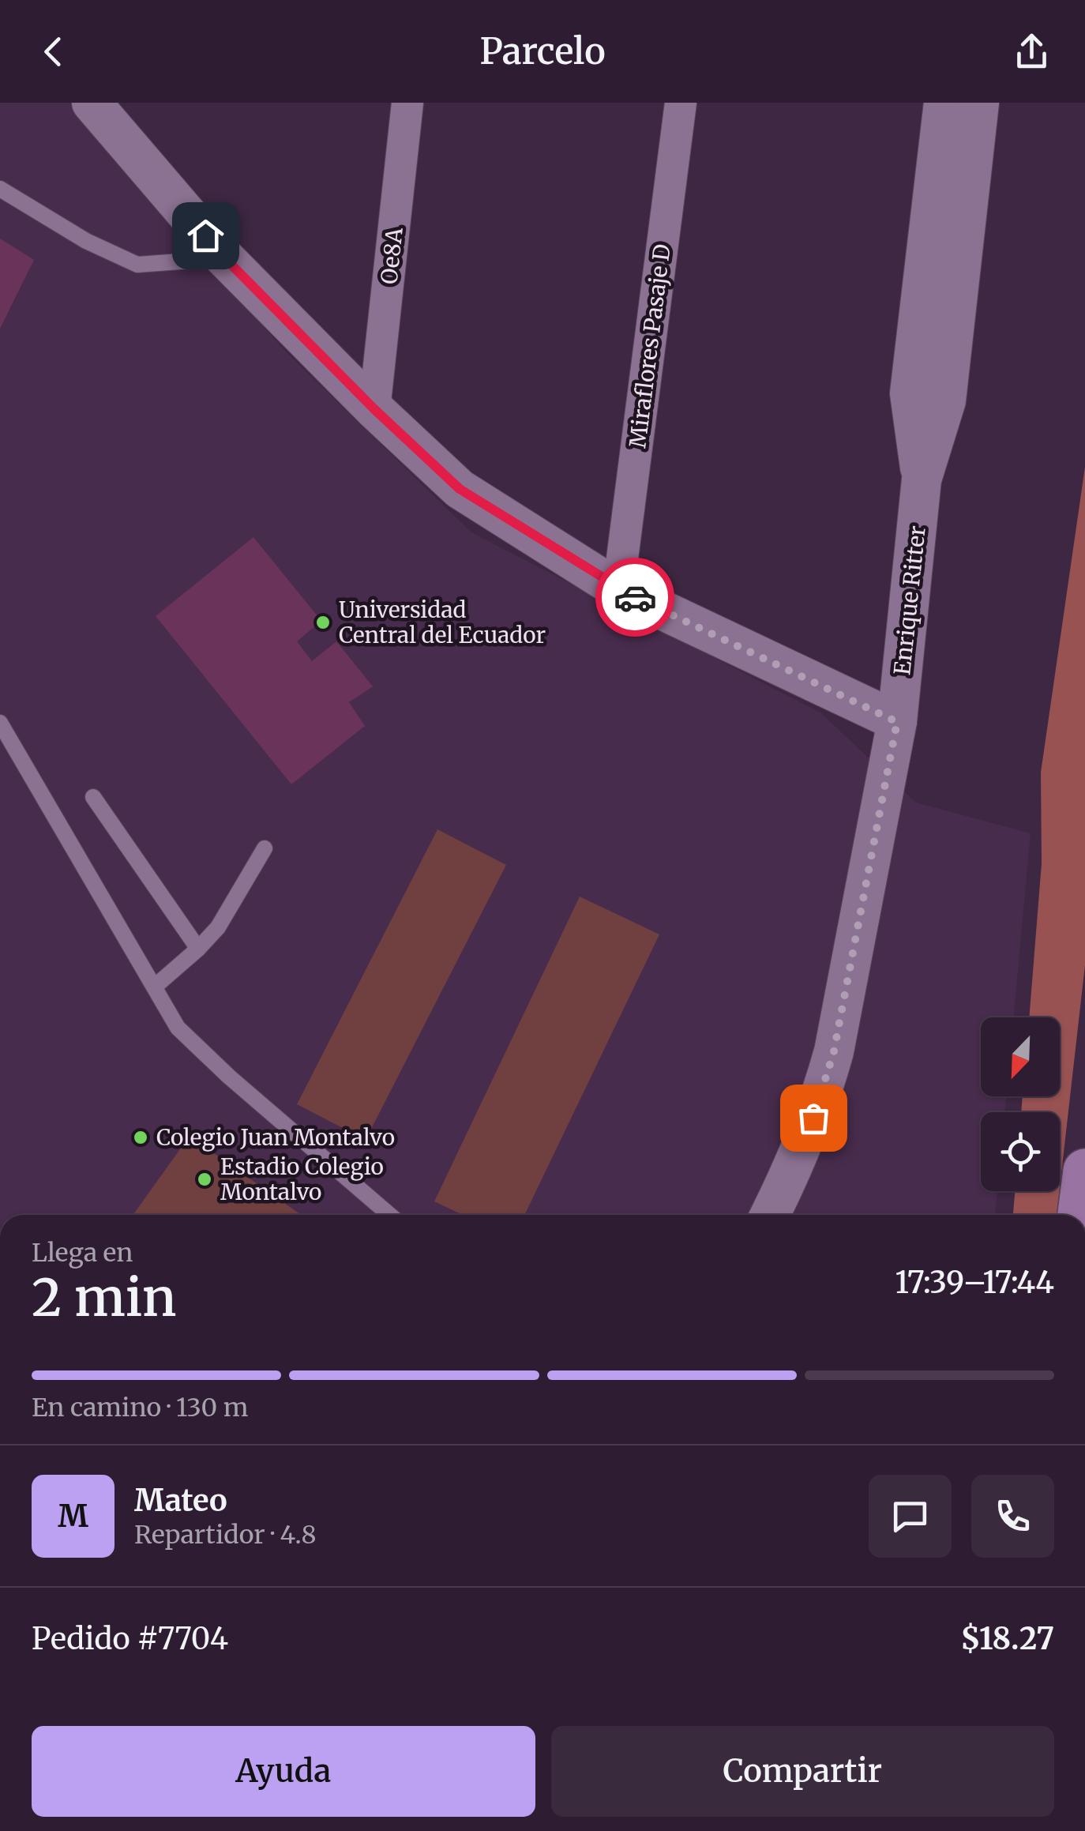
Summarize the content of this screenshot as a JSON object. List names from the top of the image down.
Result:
{
  "streets": {
    "street": ["Oe8A", "Miraflores Pasaje D", "Enrique Ritter"]
  },
  "places": ["Universidad Central del Ecuador", "Colegio Juan Montalvo", "Estadio Colegio Montalvo"],
  "north": "bottom left",
  "page": {
    "header": "Parcelo",
    "heading": ["2 min", "Llega en", "17:39–17:44"],
    "panel": [
      "Mateo",
      "Repartidor · 4.8",
      "Pedido #7704",
      "$18.27"
    ],
    "bar": "En camino · 130 m",
    "round": "M",
    "buttons": ["Ayuda", "Compartir"]
  }
}
